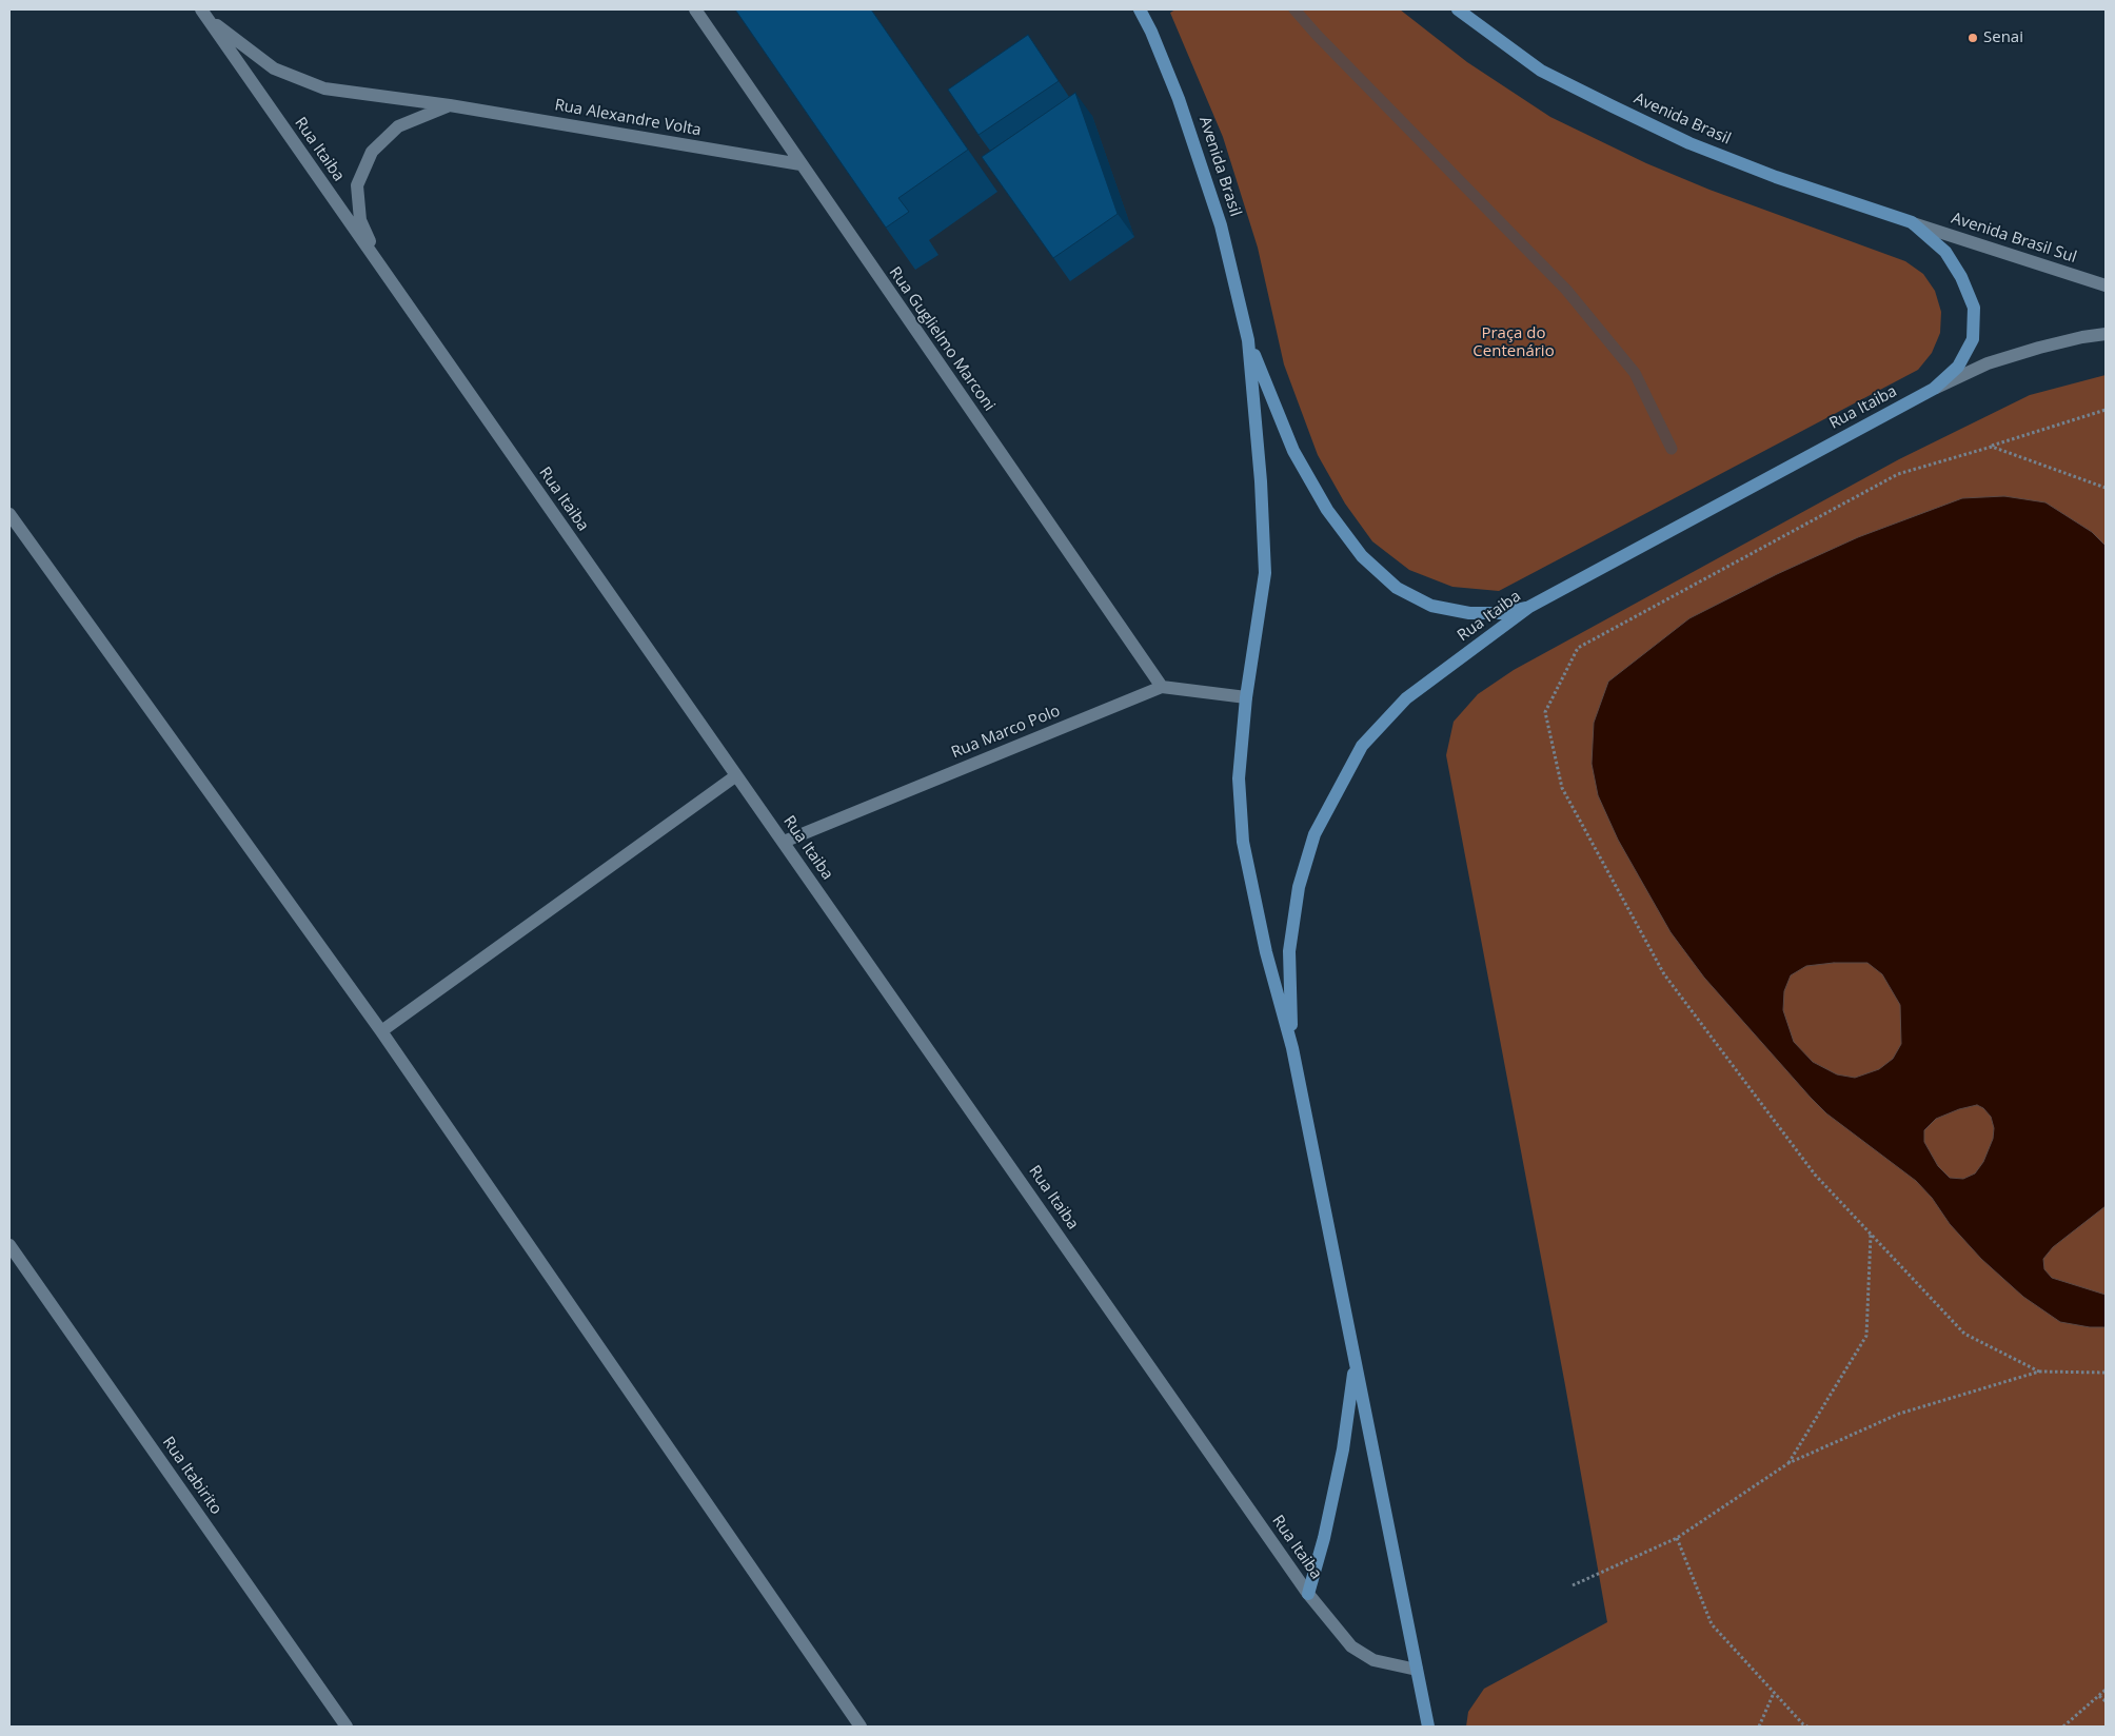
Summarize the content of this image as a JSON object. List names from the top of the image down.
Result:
{
  "streets": {
    "main road": ["Avenida Brasil", "Rua Itaiba"],
    "street": [
      "Rua Alexandre Volta",
      "Avenida Brasil Sul",
      "Rua Guglielmo Marconi",
      "Rua Marco Polo",
      "Rua Itabirito"
    ]
  },
  "crossings": [
    ["Rua Alexandre Volta", "Rua Itaiba"],
    ["Rua Alexandre Volta", "Rua Guglielmo Marconi"],
    ["Avenida Brasil", "Rua Itaiba"],
    ["Avenida Brasil", "Avenida Brasil Sul"],
    ["Rua Itaiba", "Avenida Brasil Sul"],
    ["Rua Itaiba", "Rua Marco Polo"],
    ["Rua Guglielmo Marconi", "Rua Marco Polo"]
  ],
  "parks": ["Praça do Centenário"],
  "places": ["Senai"]
}
